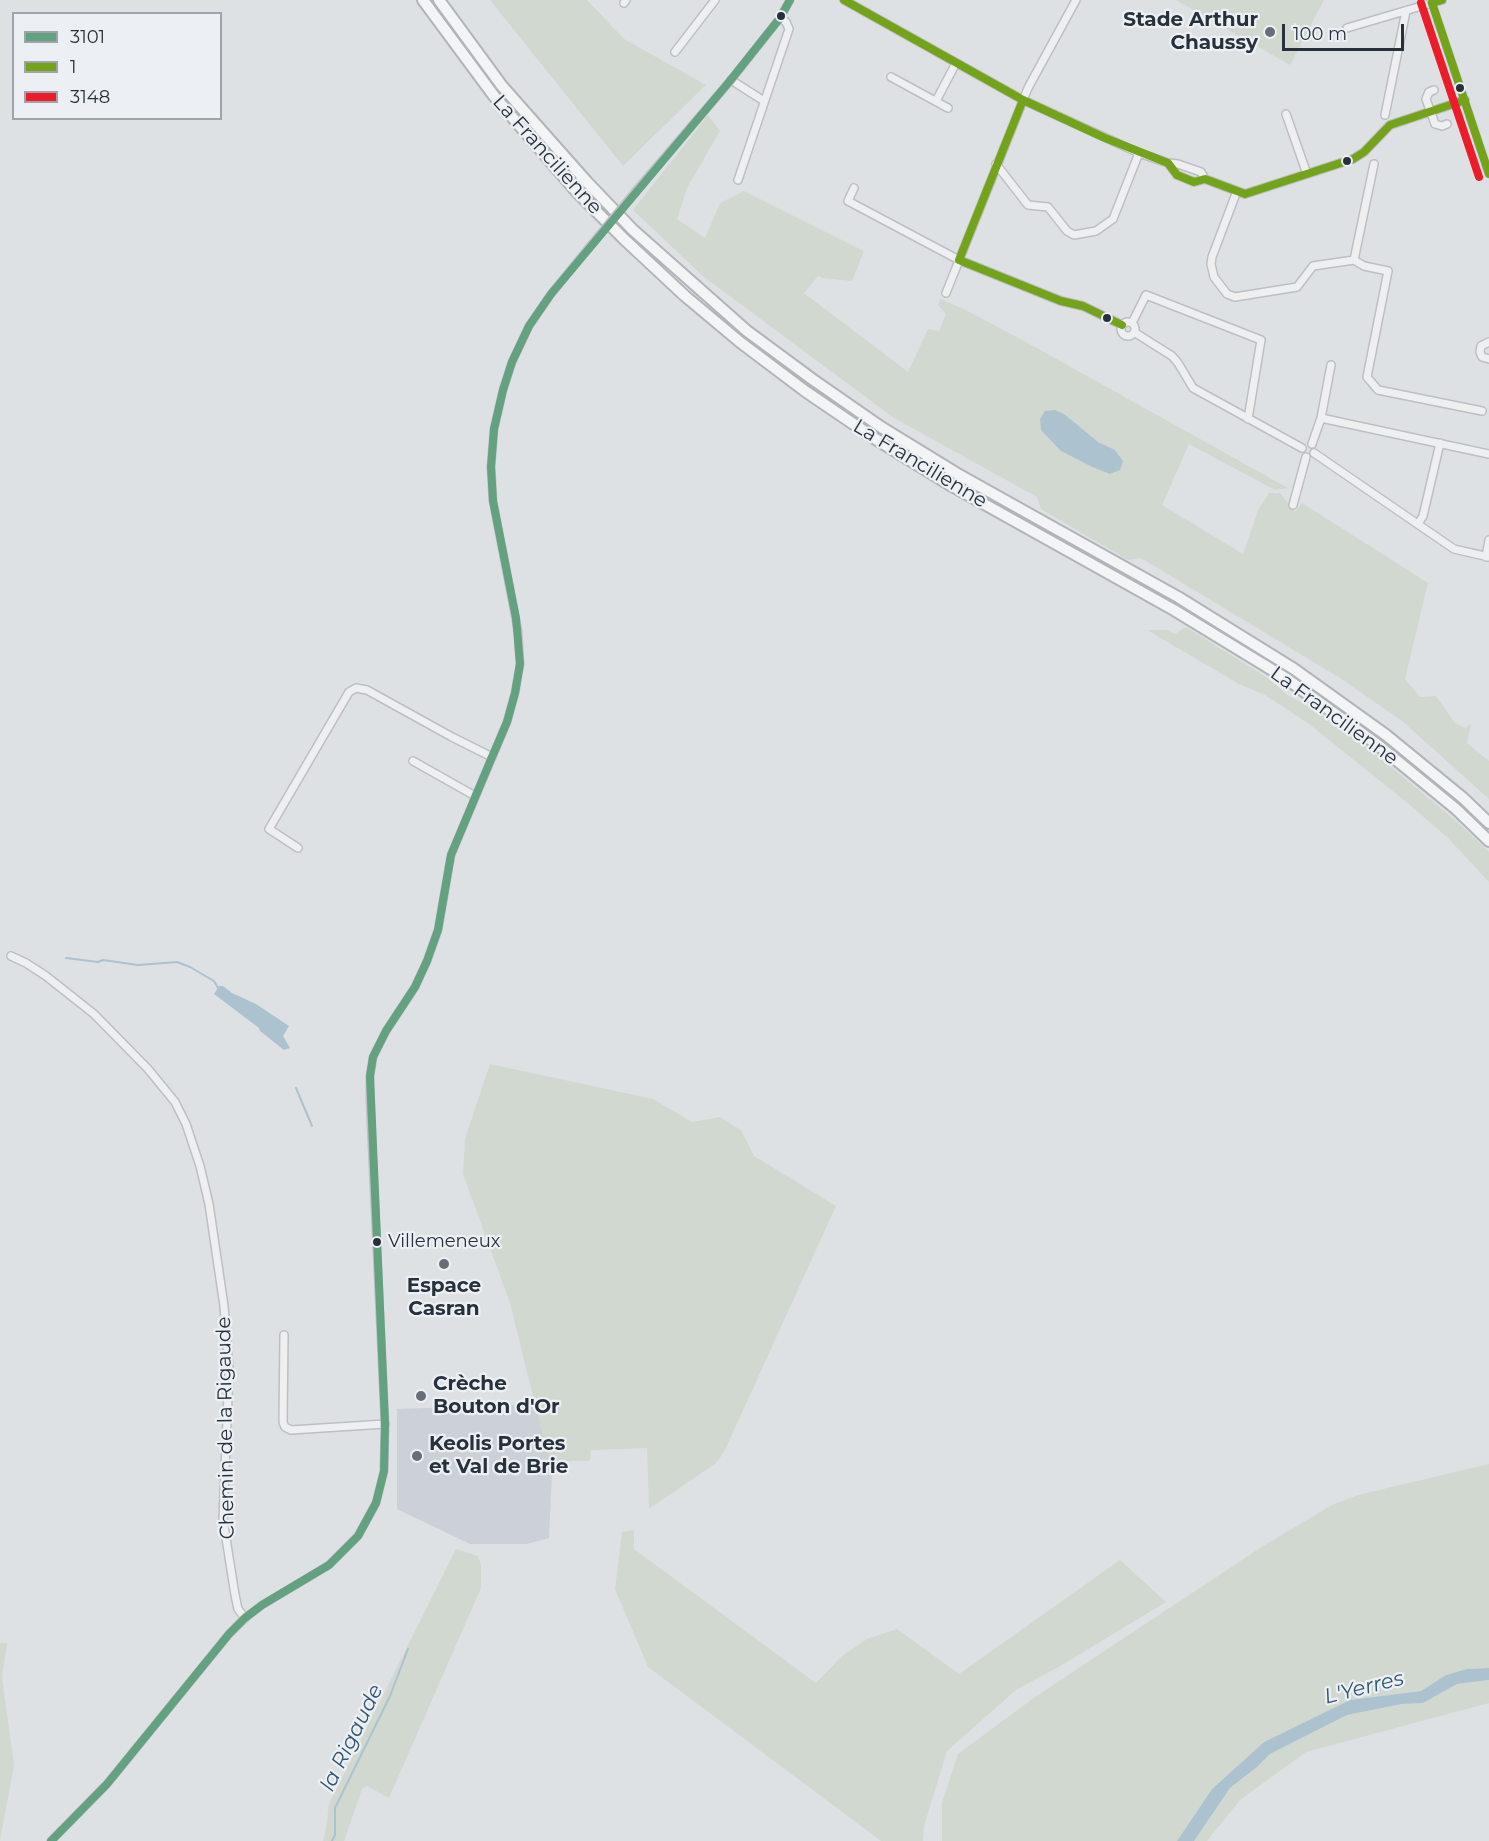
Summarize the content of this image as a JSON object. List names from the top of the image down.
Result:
{
  "streets": {
    "highway": ["La Francilienne"],
    "street": ["Chemin de la Rigaude"]
  },
  "water": ["L'Yerres", "la Rigaude"],
  "places": [
    "Stade Arthur Chaussy",
    "Villemeneux",
    "Espace Casran",
    "Crèche Bouton d'Or",
    "Keolis Portes et Val de Brie"
  ],
  "lines": ["transit line 3101", "transit line 1", "transit line 3148"],
  "legend": ["3101", "1", "3148"],
  "scale_bar": "100 m"
}
